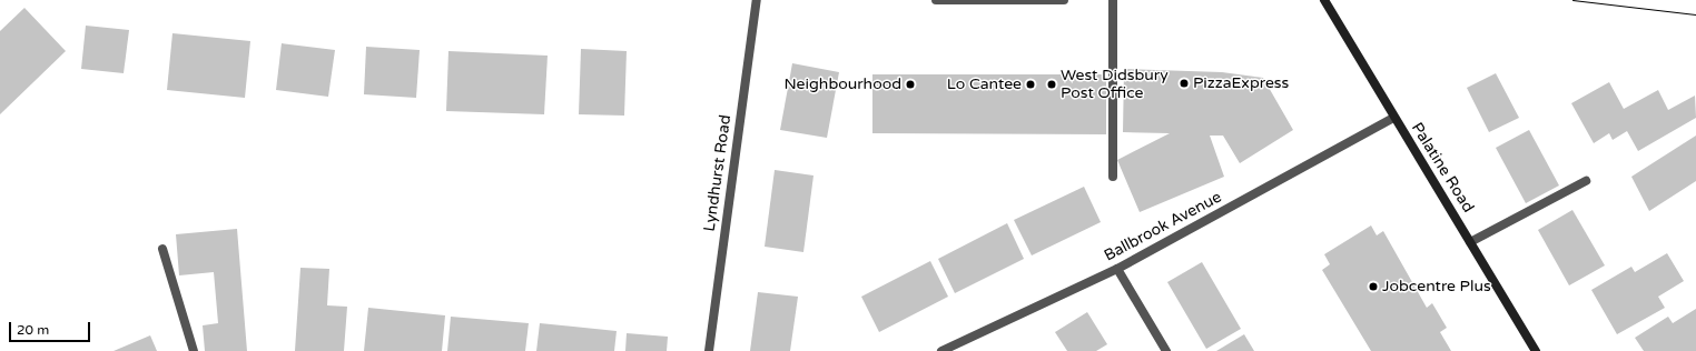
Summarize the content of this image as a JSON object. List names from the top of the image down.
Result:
{
  "streets": {
    "main road": ["Palatine Road"],
    "street": ["Lyndhurst Road", "Ballbrook Avenue"]
  },
  "crossings": [
    ["Palatine Road", "Ballbrook Avenue"]
  ],
  "places": [
    "PizzaExpress",
    "Neighbourhood",
    "Lo Cantee",
    "West Didsbury Post Office",
    "Jobcentre Plus"
  ],
  "scale_bar": "20 m"
}
